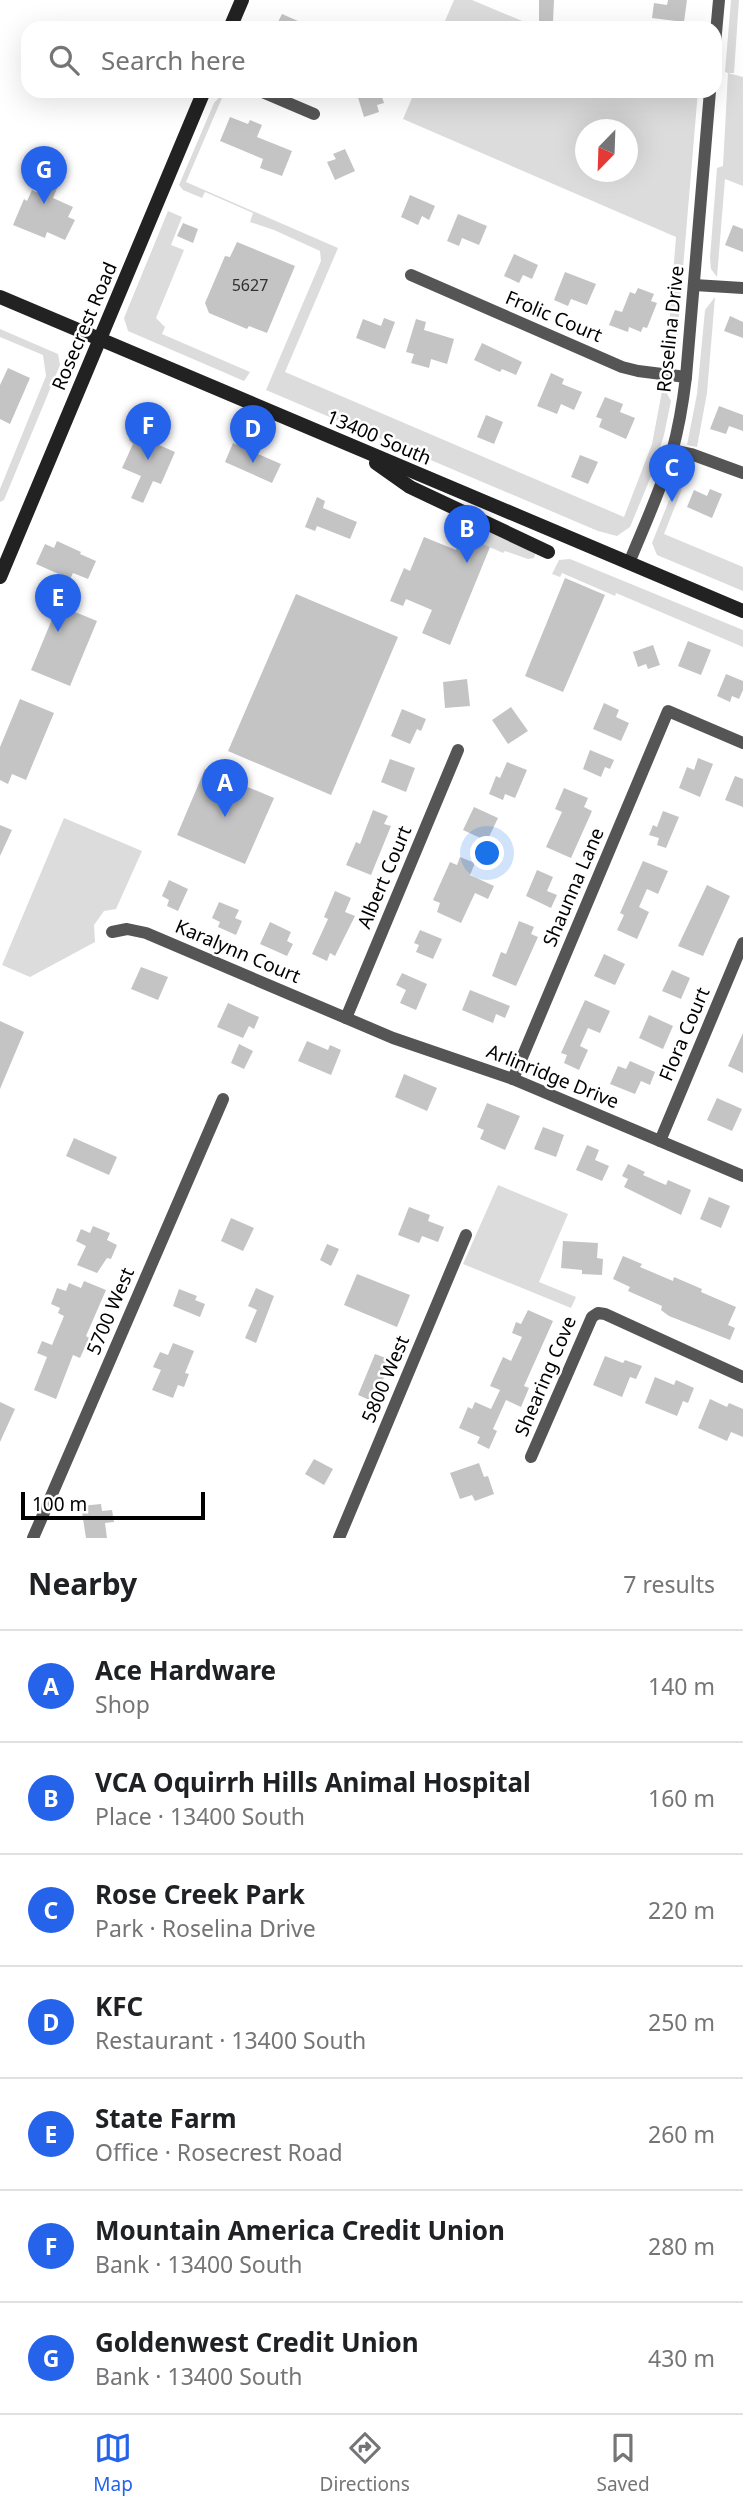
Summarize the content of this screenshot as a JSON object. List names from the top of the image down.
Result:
{
  "streets": {
    "main road": ["Rosecrest Road", "13400 South"],
    "street": [
      "Frolic Court",
      "Roselina Drive",
      "Albert Court",
      "Shaunna Lane",
      "Karalynn Court",
      "Flora Court",
      "Arlinridge Drive",
      "5700 West",
      "Shearing Cove",
      "5800 West"
    ]
  },
  "crossings": [
    ["Frolic Court", "Roselina Drive"],
    ["Rosecrest Road", "13400 South"],
    ["Roselina Drive", "13400 South"],
    ["Albert Court", "Karalynn Court"],
    ["Albert Court", "Arlinridge Drive"],
    ["Shaunna Lane", "Arlinridge Drive"],
    ["Karalynn Court", "Arlinridge Drive"],
    ["Flora Court", "Arlinridge Drive"]
  ],
  "house_numbers": ["5627"],
  "scale_bar": "100 m",
  "north": "bottom left",
  "page": {
    "search": "Search here",
    "pins": [
      "G",
      "F",
      "D",
      "C",
      "B",
      "E",
      "A"
    ],
    "scale": "100 m",
    "heading": ["Nearby", "7 results"],
    "list": [
      {
        "mark": "A",
        "name": "Ace Hardware",
        "note": "Shop",
        "value": "140 m"
      },
      {
        "mark": "B",
        "name": "VCA Oquirrh Hills Animal Hospital",
        "note": "Place · 13400 South",
        "value": "160 m"
      },
      {
        "mark": "C",
        "name": "Rose Creek Park",
        "note": "Park · Roselina Drive",
        "value": "220 m"
      },
      {
        "mark": "D",
        "name": "KFC",
        "note": "Restaurant · 13400 South",
        "value": "250 m"
      },
      {
        "mark": "E",
        "name": "State Farm",
        "note": "Office · Rosecrest Road",
        "value": "260 m"
      },
      {
        "mark": "F",
        "name": "Mountain America Credit Union",
        "note": "Bank · 13400 South",
        "value": "280 m"
      },
      {
        "mark": "G",
        "name": "Goldenwest Credit Union",
        "note": "Bank · 13400 South",
        "value": "430 m"
      }
    ],
    "nav": ["Map", "Directions", "Saved"]
  }
}
